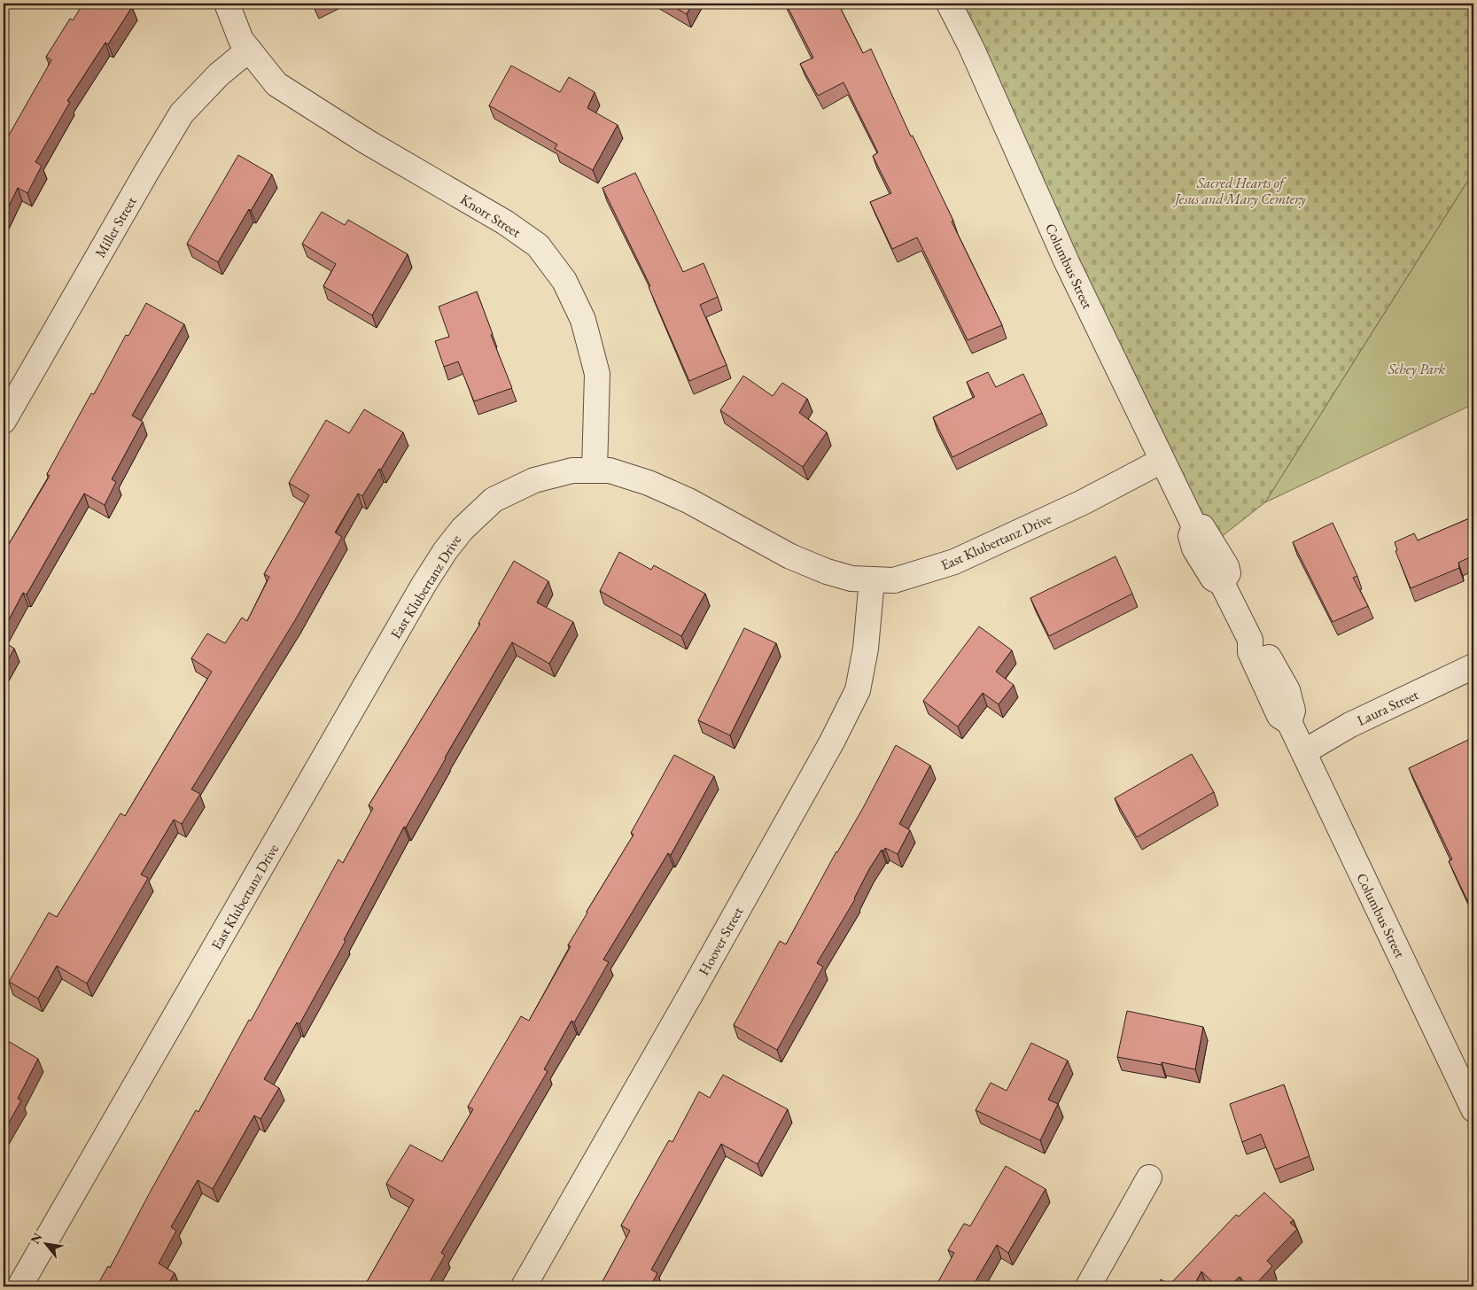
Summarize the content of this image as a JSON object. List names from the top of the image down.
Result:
{
  "streets": {
    "street": [
      "Knorr Street",
      "Miller Street",
      "Columbus Street",
      "East Klubertanz Drive",
      "Laura Street",
      "Hoover Street"
    ]
  },
  "crossings": [
    ["Knorr Street", "Miller Street"],
    ["Knorr Street", "East Klubertanz Drive"],
    ["Columbus Street", "East Klubertanz Drive"],
    ["Columbus Street", "Laura Street"],
    ["East Klubertanz Drive", "Hoover Street"]
  ],
  "parks": ["Sacred Hearts of Jesus and Mary Cemtery", "Schey Park"],
  "north": "top left"
}
